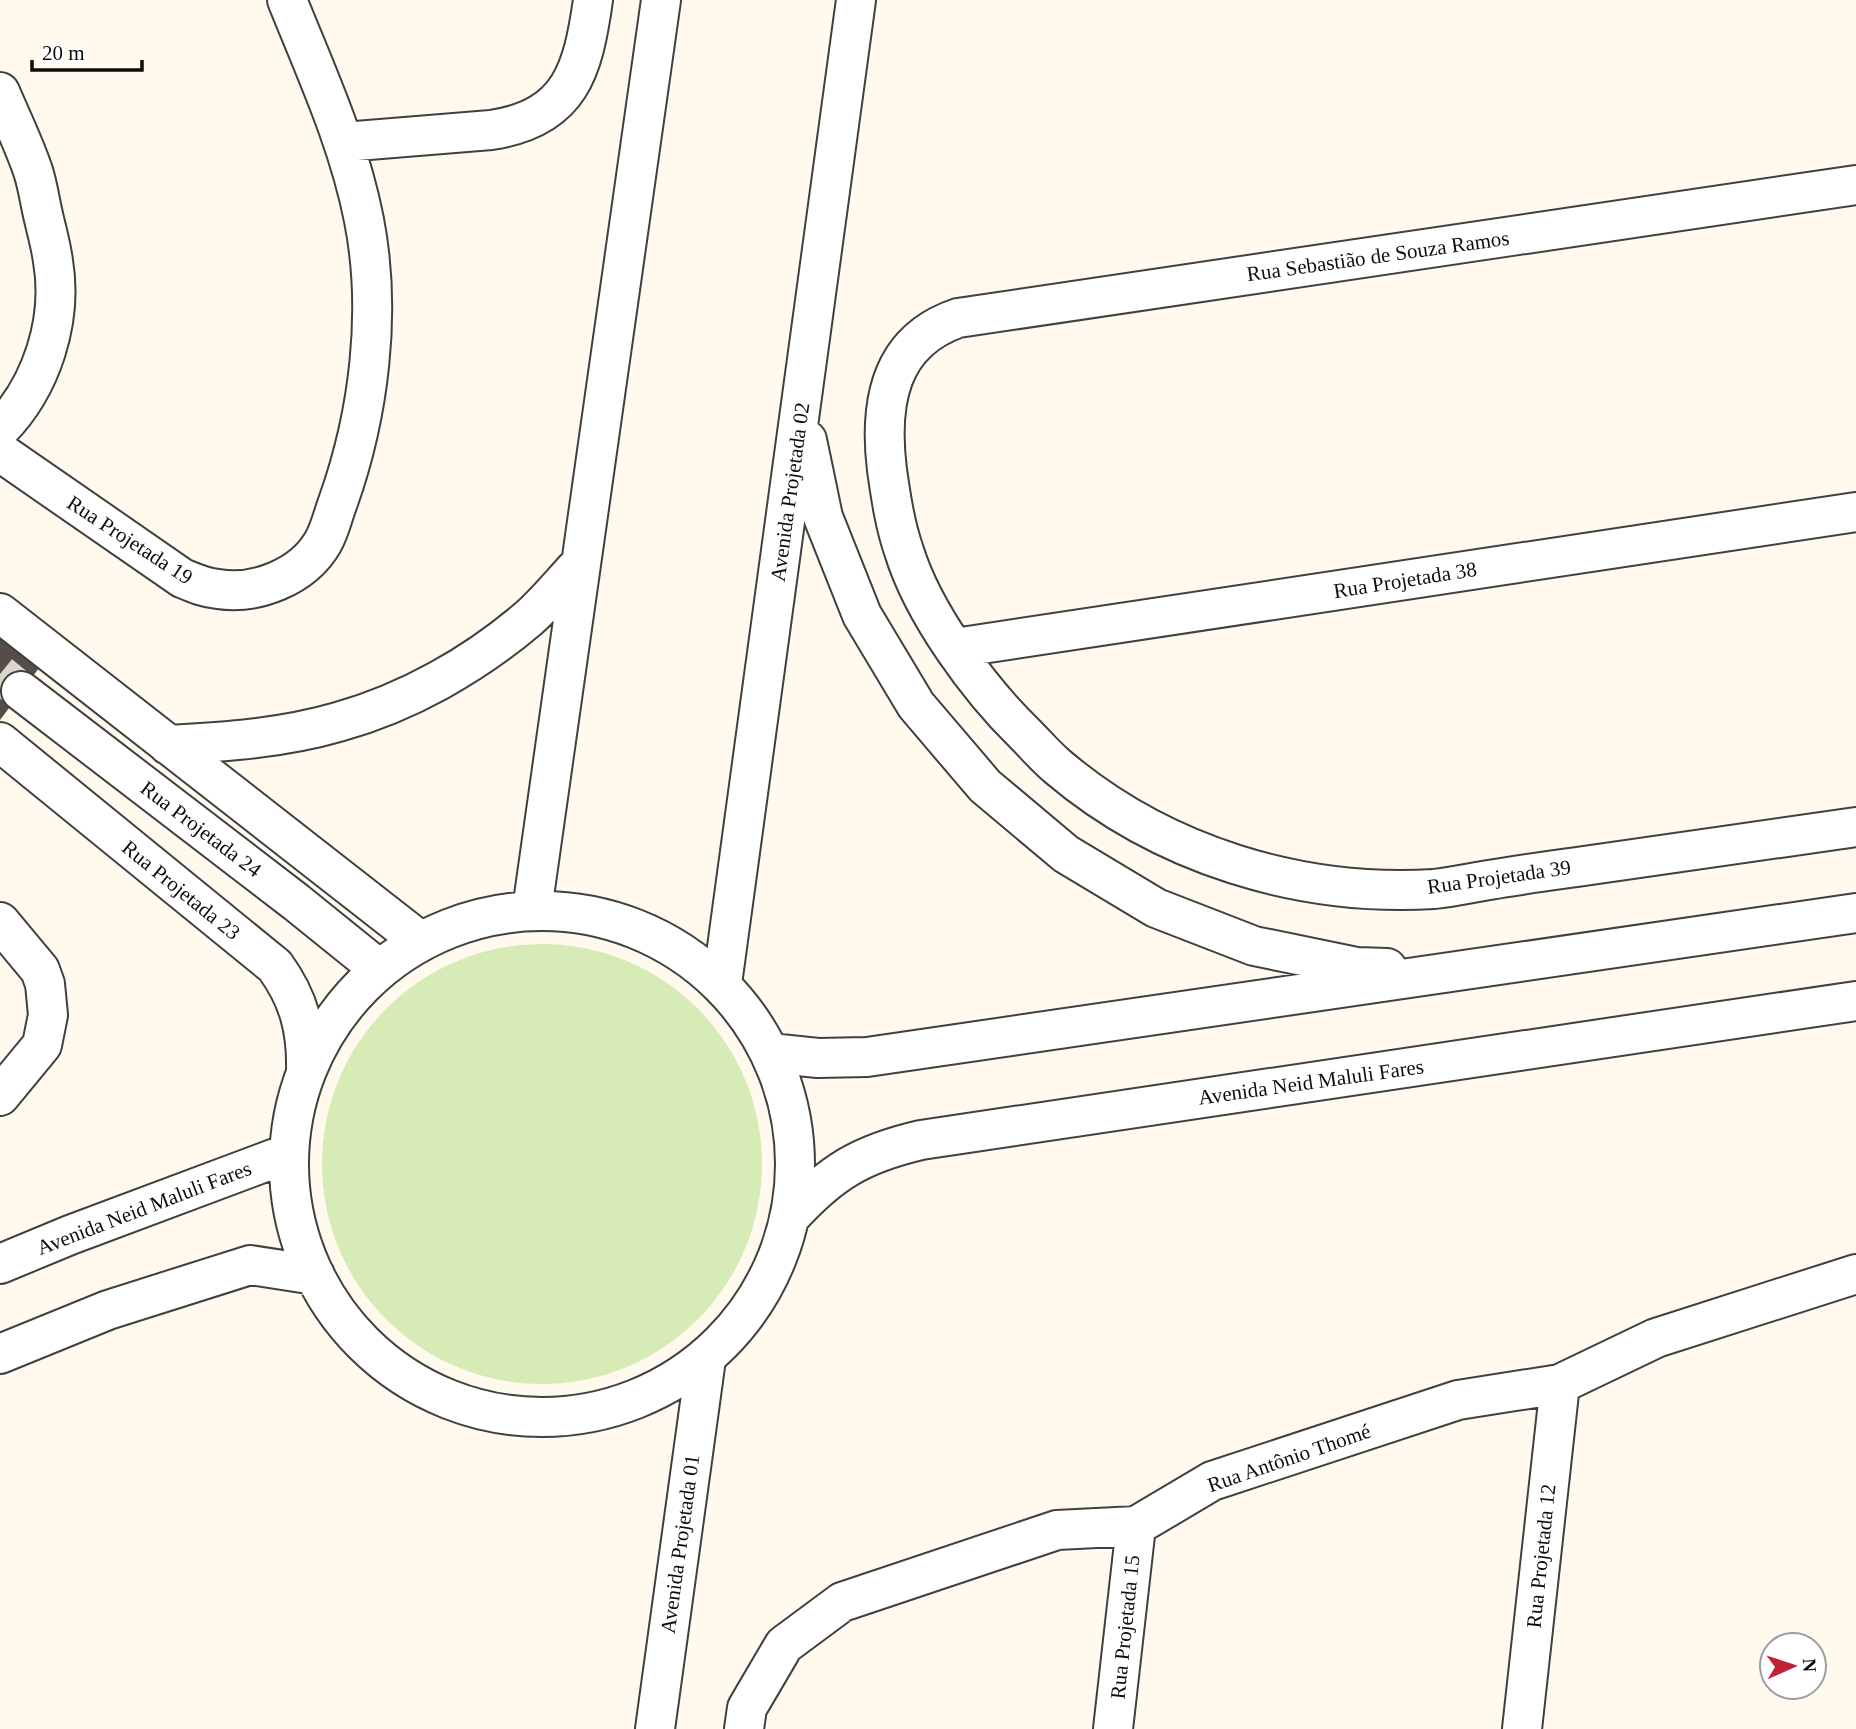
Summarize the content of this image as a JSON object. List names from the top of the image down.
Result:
{
  "streets": {
    "street": [
      "Rua Sebastião de Souza Ramos",
      "Avenida Projetada 02",
      "Rua Projetada 19",
      "Rua Projetada 38",
      "Rua Projetada 24",
      "Rua Projetada 39",
      "Rua Projetada 23",
      "Avenida Neid Maluli Fares",
      "Rua Antônio Thomé",
      "Avenida Projetada 01",
      "Rua Projetada 12",
      "Rua Projetada 15"
    ]
  },
  "crossings": [
    ["Rua Sebastião de Souza Ramos", "Rua Projetada 39"],
    ["Rua Projetada 38", "Rua Projetada 39"],
    ["Rua Antônio Thomé", "Rua Projetada 12"],
    ["Rua Antônio Thomé", "Rua Projetada 15"]
  ],
  "scale_bar": "20 m",
  "north": "right"
}
